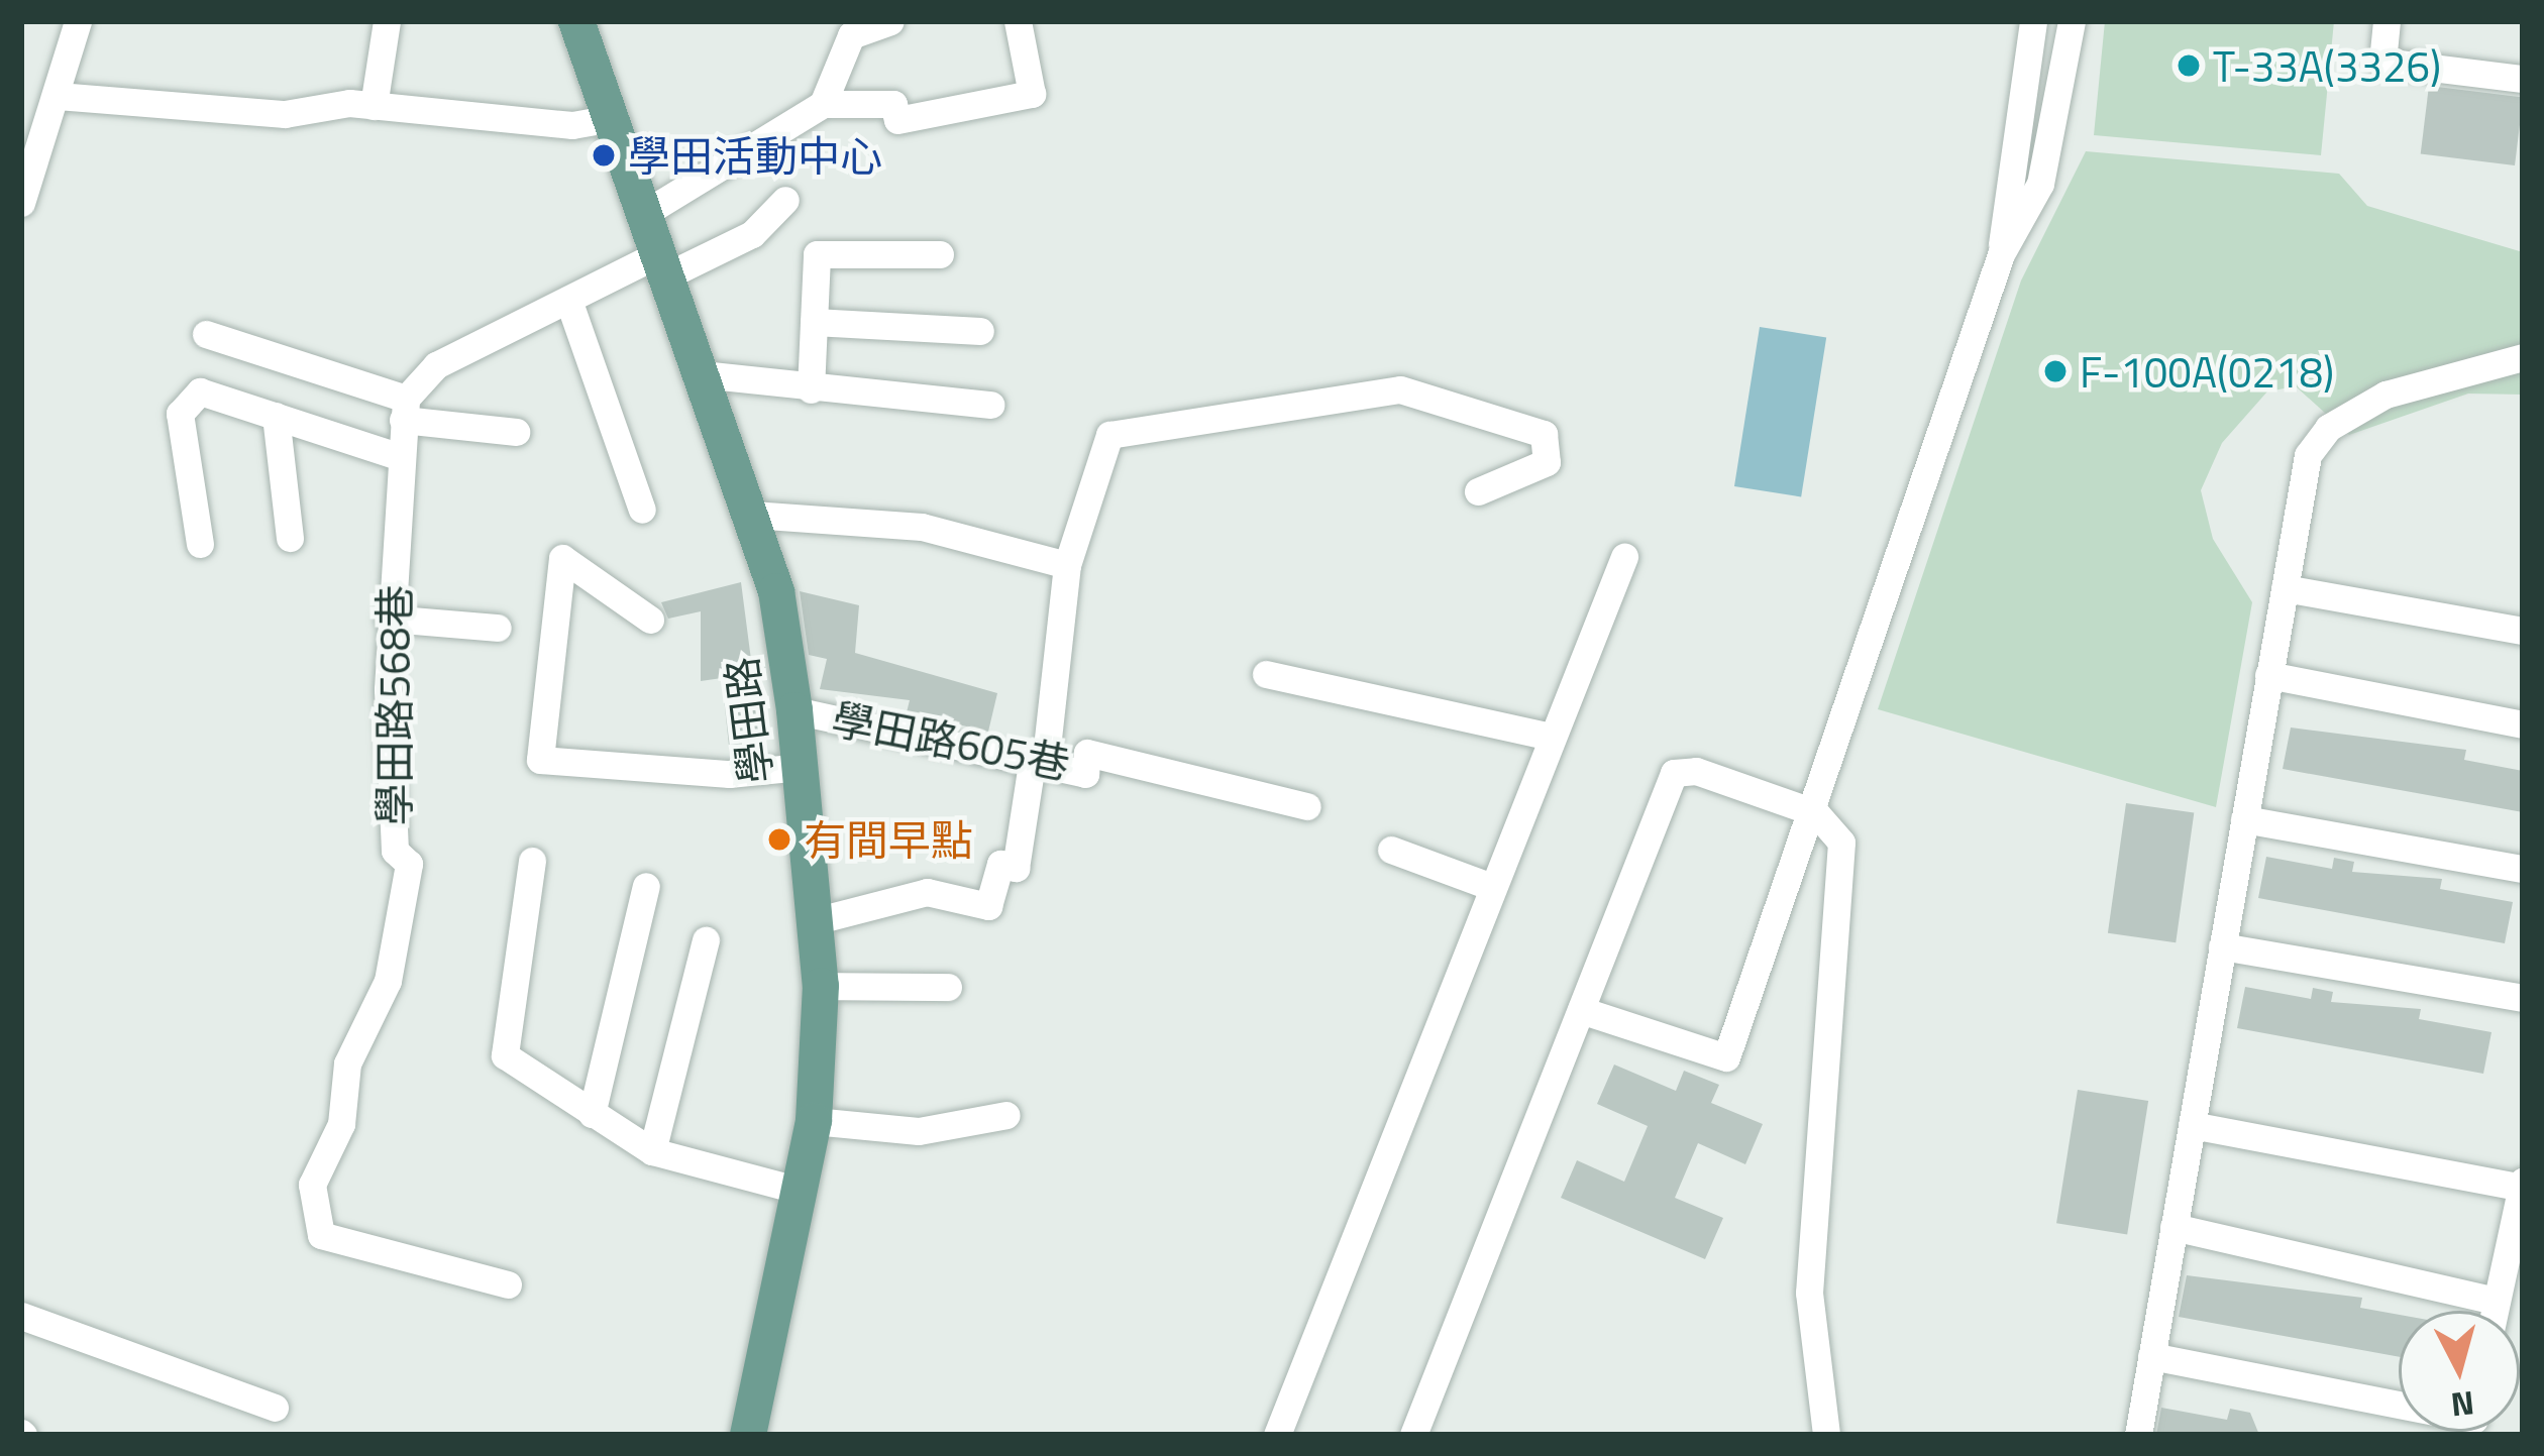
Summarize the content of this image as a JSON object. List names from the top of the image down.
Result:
{
  "streets": {
    "main road": ["學田路"],
    "street": ["學田路568巷", "學田路605巷"]
  },
  "crossings": [
    ["學田路", "學田路605巷"]
  ],
  "places": [
    "T-33A(3326)",
    "學田活動中心",
    "F-100A(0218)",
    "有間早點"
  ],
  "north": "bottom"
}
